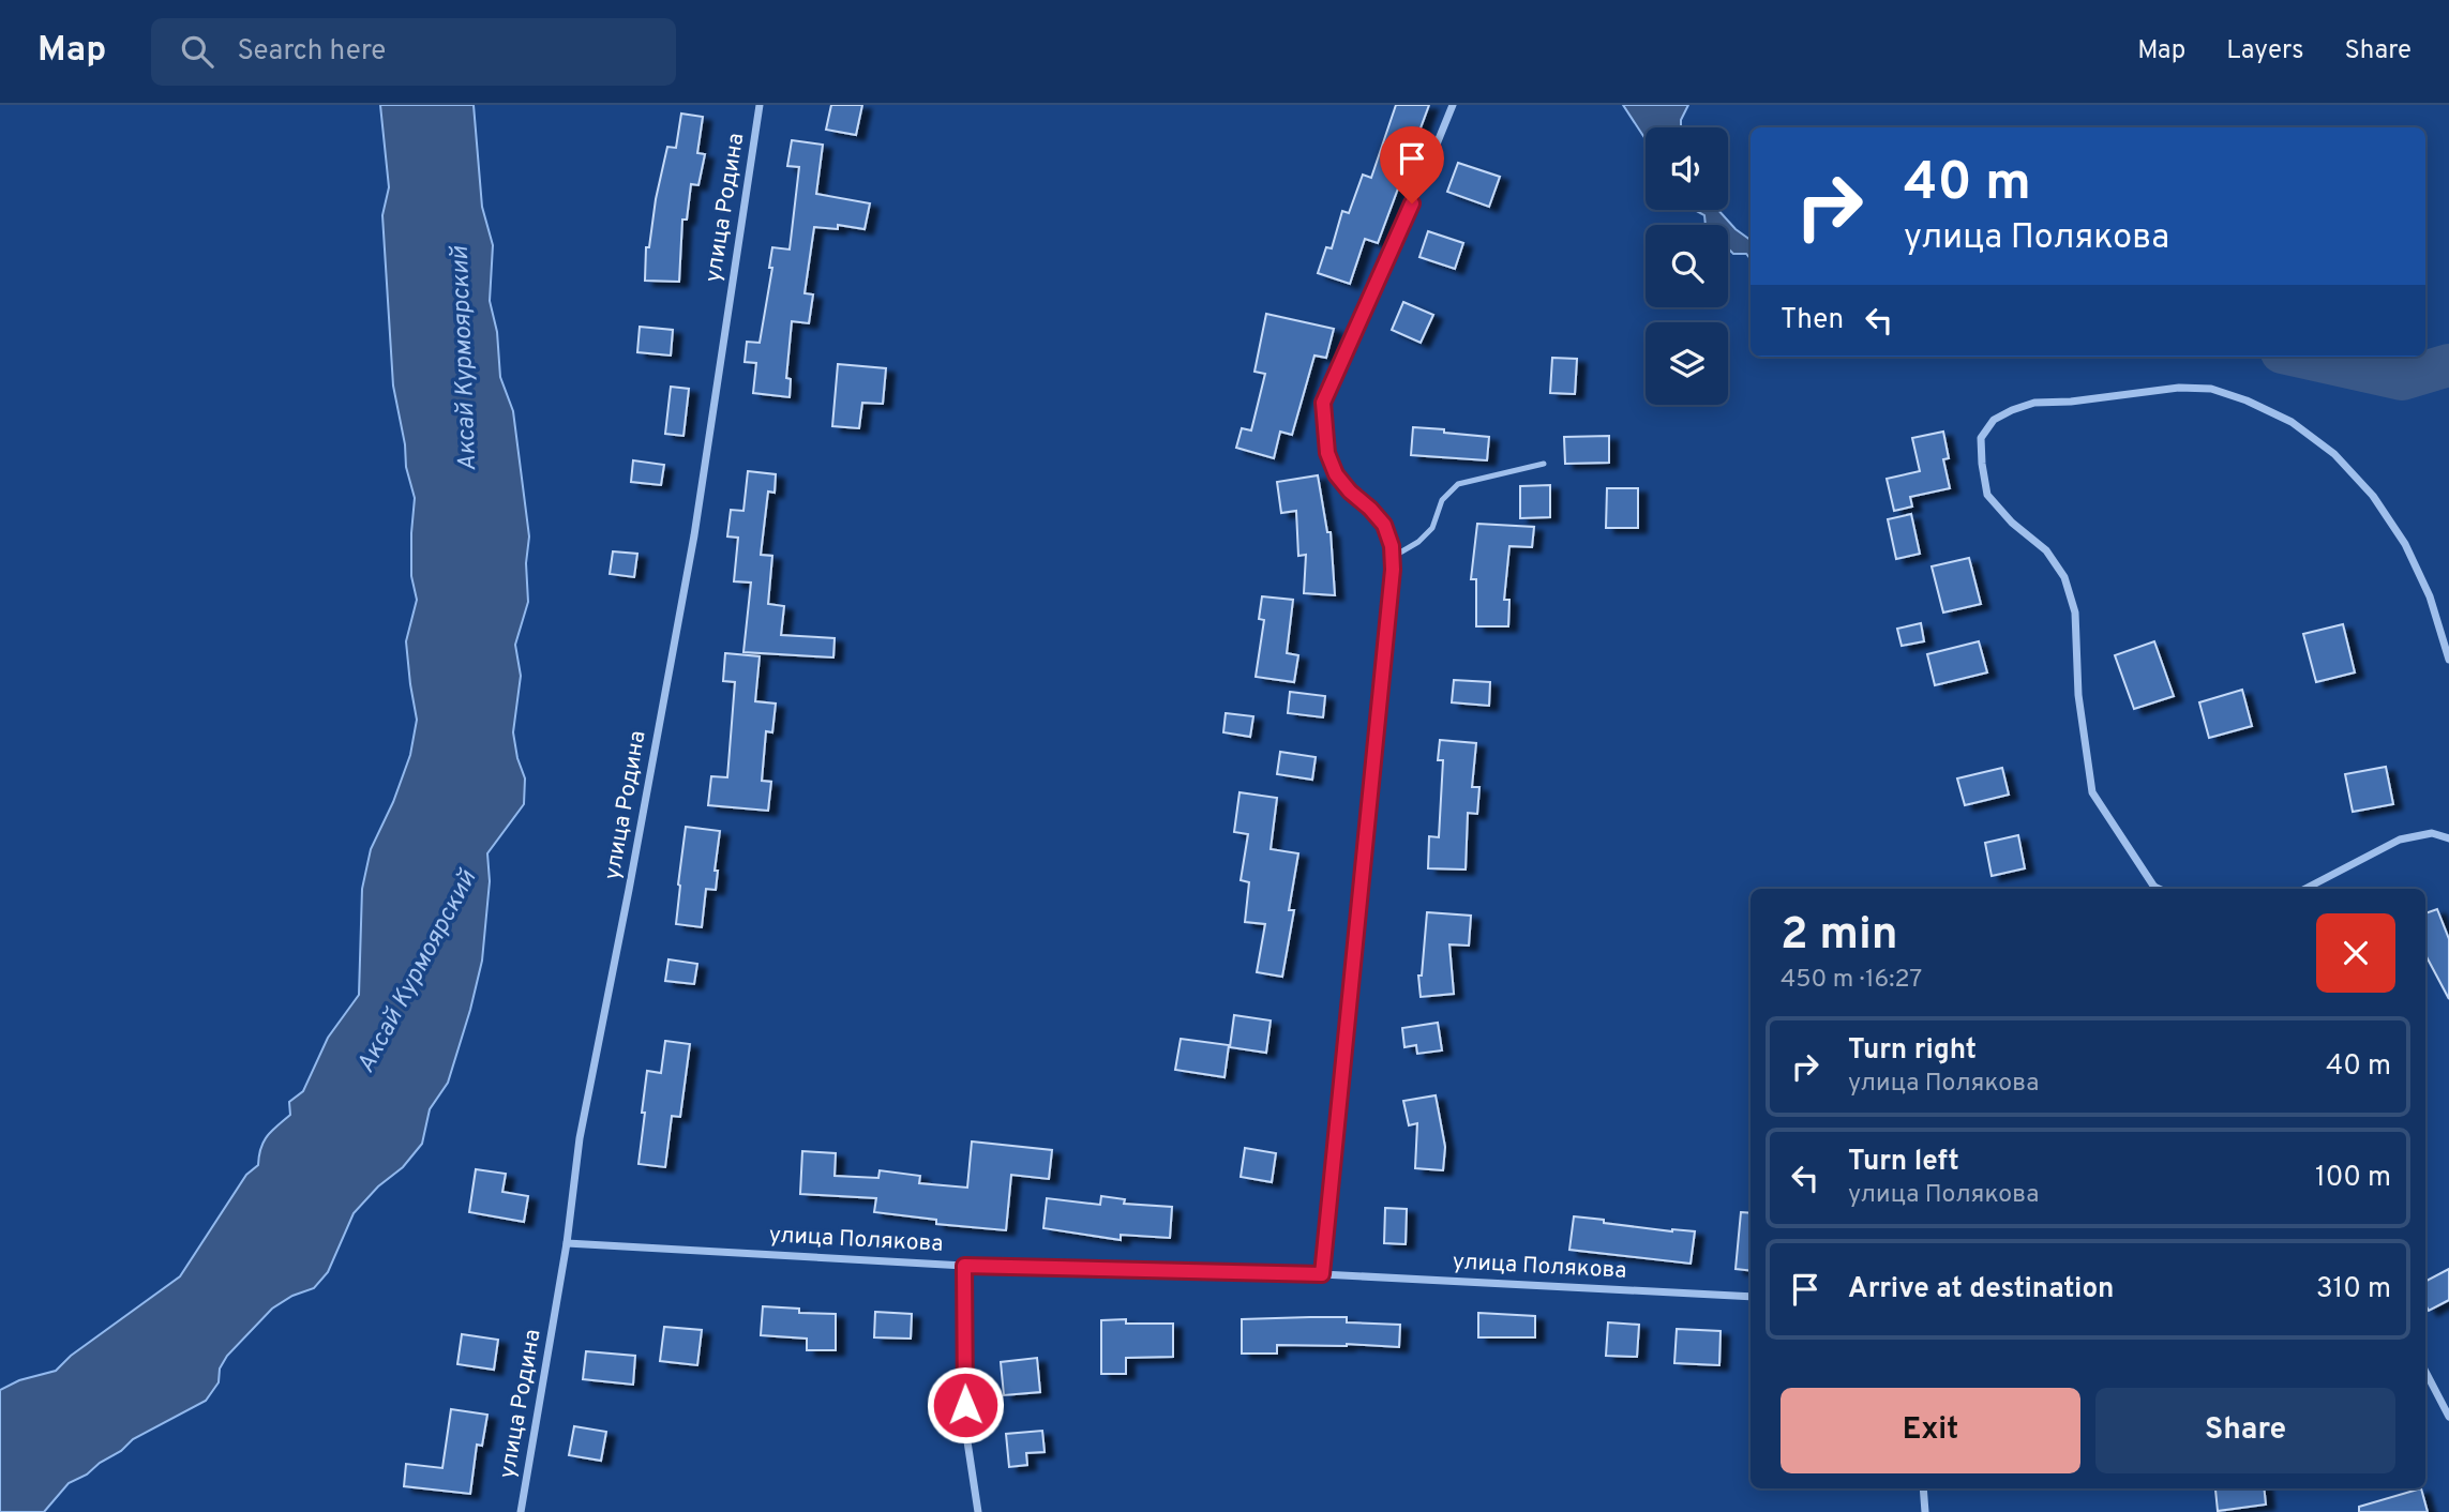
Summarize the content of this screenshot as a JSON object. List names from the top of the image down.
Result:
{
  "streets": {
    "street": ["улица Родина", "улица Полякова"]
  },
  "crossings": [
    ["улица Родина", "улица Полякова"]
  ],
  "water": ["Аксай Курмоярский"],
  "page": {
    "header": "Map",
    "search": "Search here",
    "nav": ["Map", "Layers", "Share"],
    "turn": ["40 m", "улица Полякова"],
    "then": "Then",
    "heading": ["2 min", "450 m · 16:27"],
    "list": [
      {
        "name": "Turn right",
        "note": "улица Полякова",
        "value": "40 m"
      },
      {
        "name": "Turn left",
        "note": "улица Полякова",
        "value": "100 m"
      },
      {
        "name": "Arrive at destination",
        "value": "310 m"
      }
    ],
    "buttons": ["Exit", "Share"]
  }
}
